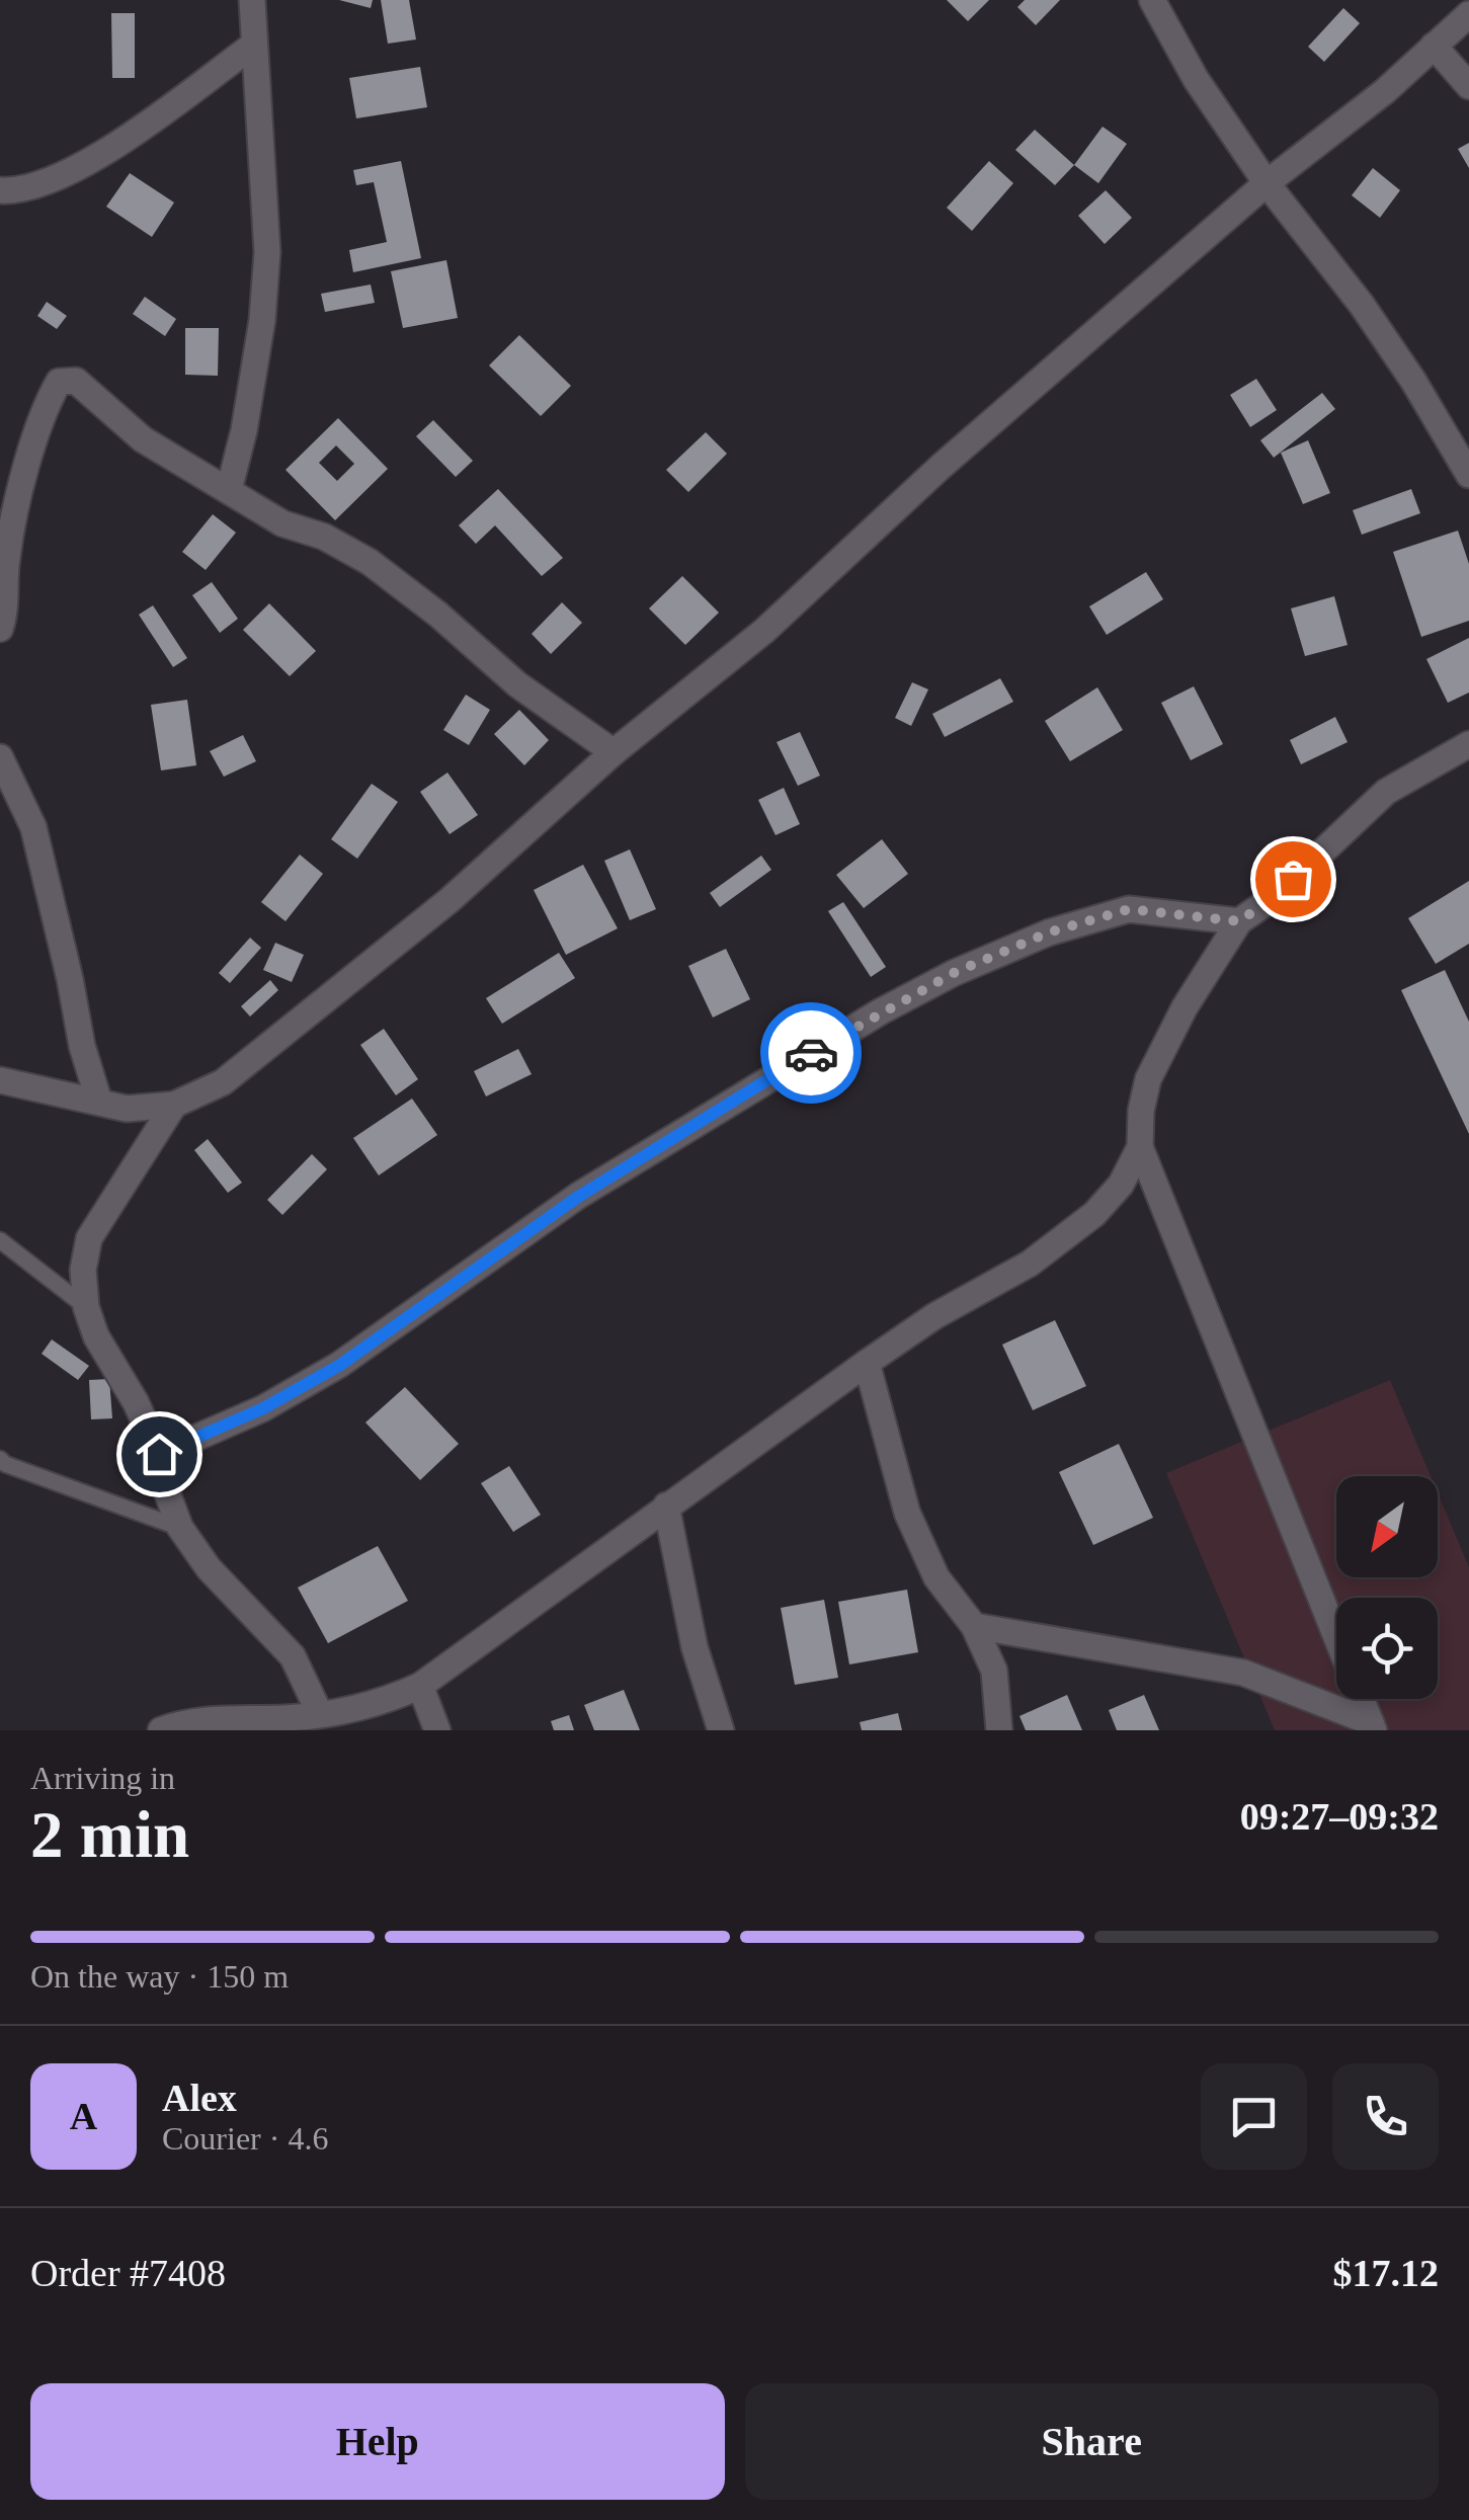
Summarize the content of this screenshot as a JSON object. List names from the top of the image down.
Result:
{
  "north": "bottom left",
  "page": {
    "heading": ["2 min", "Arriving in", "09:27–09:32"],
    "panel": [
      "Alex",
      "Courier · 4.6",
      "Order #7408",
      "$17.12"
    ],
    "bar": "On the way · 150 m",
    "round": "A",
    "buttons": ["Help", "Share"]
  }
}
